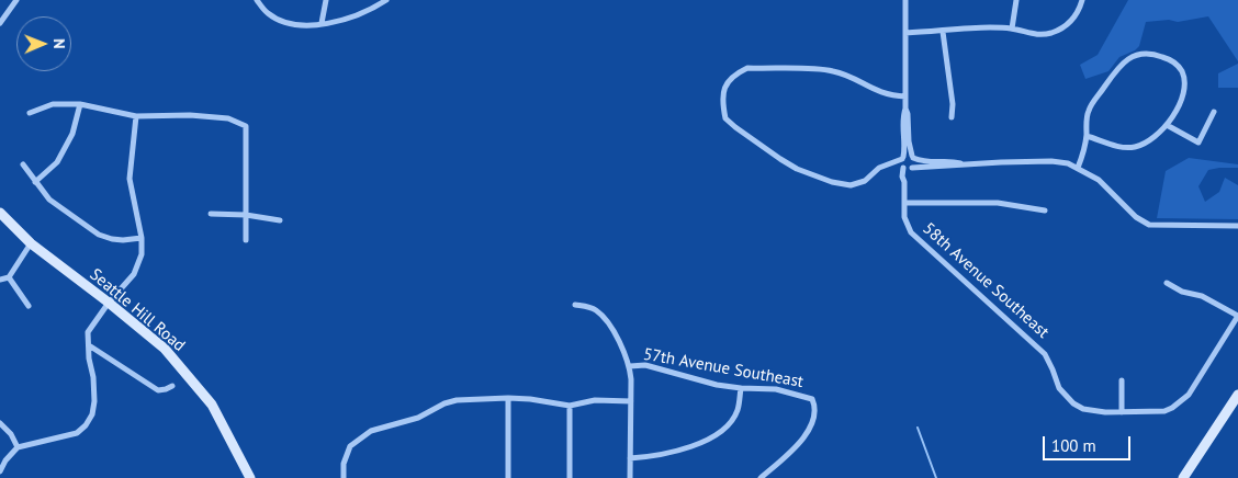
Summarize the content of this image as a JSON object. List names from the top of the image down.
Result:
{
  "streets": {
    "main road": ["Seattle Hill Road"],
    "street": ["58th Avenue Southeast", "57th Avenue Southeast"]
  },
  "scale_bar": "100 m",
  "north": "right"
}
